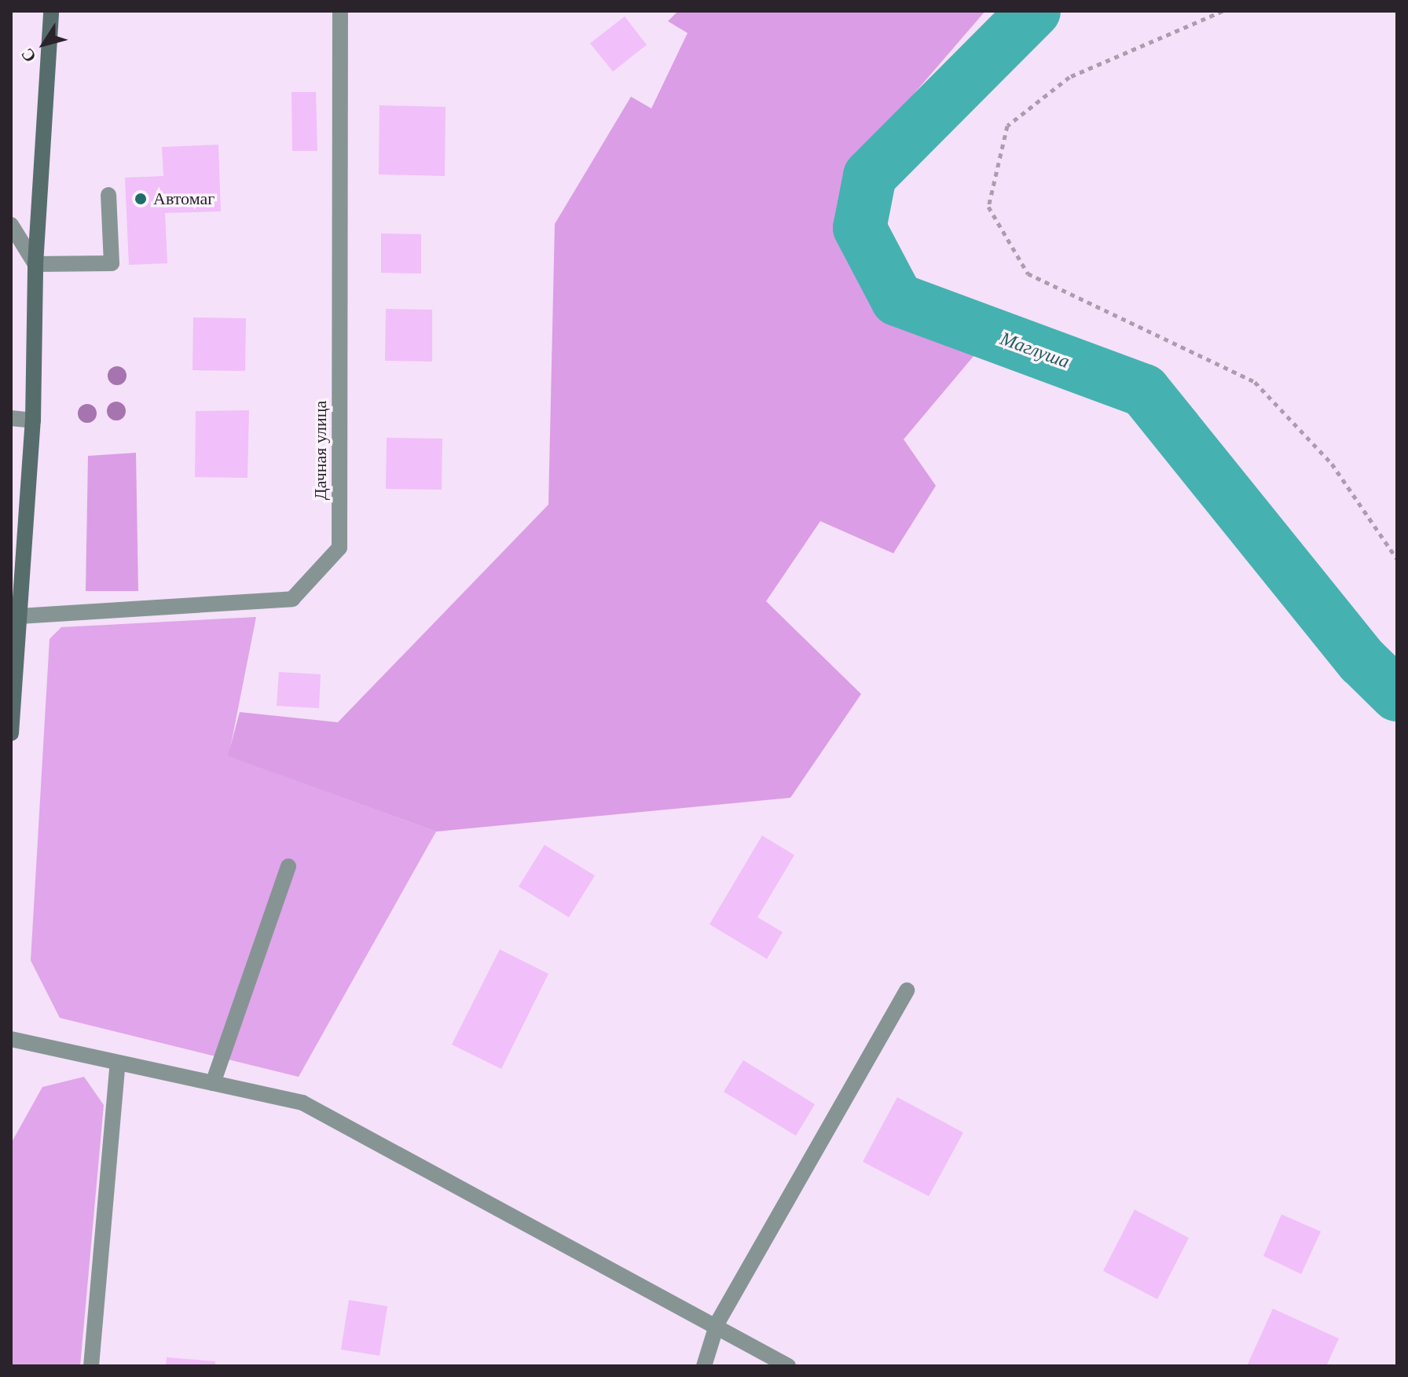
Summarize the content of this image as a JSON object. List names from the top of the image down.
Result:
{
  "streets": {
    "street": ["Дачная улица"]
  },
  "water": ["Маглуша"],
  "places": ["Автомаг"],
  "north": "bottom left"
}
